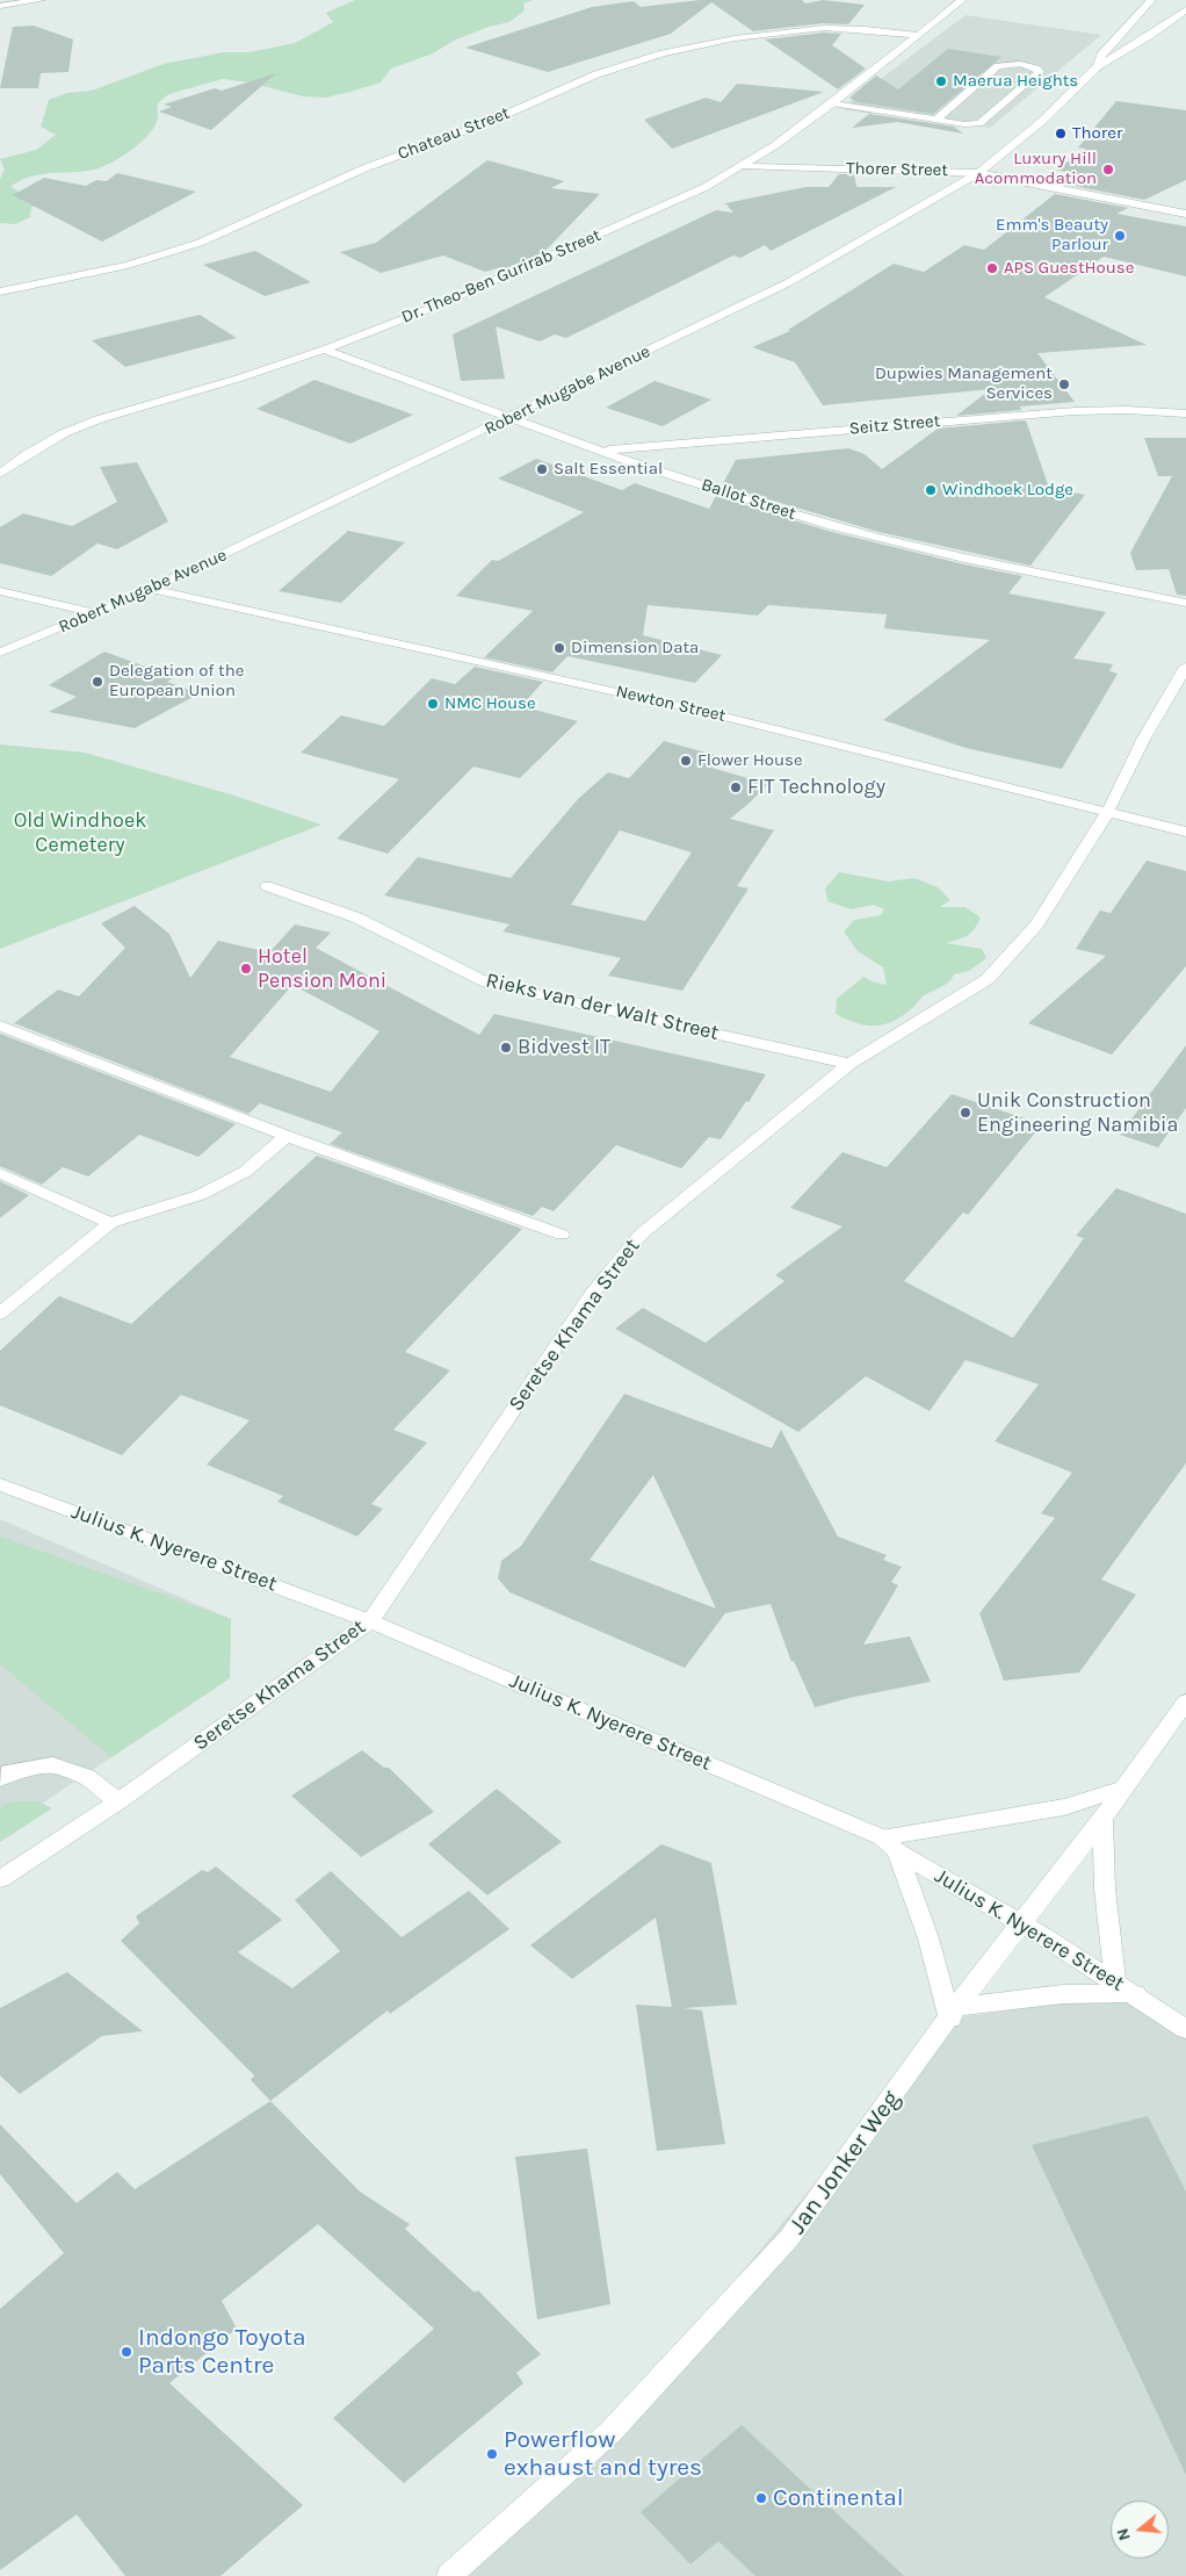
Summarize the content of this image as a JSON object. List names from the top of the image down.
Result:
{
  "streets": {
    "street": [
      "Chateau Street",
      "Thorer Street",
      "Dr. Theo-Ben Gurirab Street",
      "Robert Mugabe Avenue",
      "Seitz Street",
      "Ballot Street",
      "Newton Street",
      "Rieks van der Walt Street",
      "Seretse Khama Street",
      "Julius K. Nyerere Street",
      "Jan Jonker Weg"
    ]
  },
  "crossings": [
    ["Chateau Street", "Dr. Theo-Ben Gurirab Street"],
    ["Thorer Street", "Dr. Theo-Ben Gurirab Street"],
    ["Thorer Street", "Robert Mugabe Avenue"],
    ["Dr. Theo-Ben Gurirab Street", "Ballot Street"],
    ["Robert Mugabe Avenue", "Ballot Street"],
    ["Robert Mugabe Avenue", "Newton Street"],
    ["Seitz Street", "Ballot Street"],
    ["Newton Street", "Seretse Khama Street"],
    ["Rieks van der Walt Street", "Seretse Khama Street"],
    ["Seretse Khama Street", "Julius K. Nyerere Street"],
    ["Julius K. Nyerere Street", "Jan Jonker Weg"]
  ],
  "parks": ["Old Windhoek Cemetery"],
  "places": [
    "Maerua Heights",
    "Thorer",
    "Luxury Hill Acommodation",
    "Emm's Beauty Parlour",
    "APS GuestHouse",
    "Dupwies Management Services",
    "Salt Essential",
    "Windhoek Lodge",
    "Dimension Data",
    "Delegation of the European Union",
    "NMC House",
    "Flower House",
    "FIT Technology",
    "Hotel Pension Moni",
    "Bidvest IT",
    "Unik Construction Engineering Namibia",
    "Indongo Toyota Parts Centre",
    "Powerflow exhaust and tyres",
    "Continental"
  ],
  "north": "left"
}
